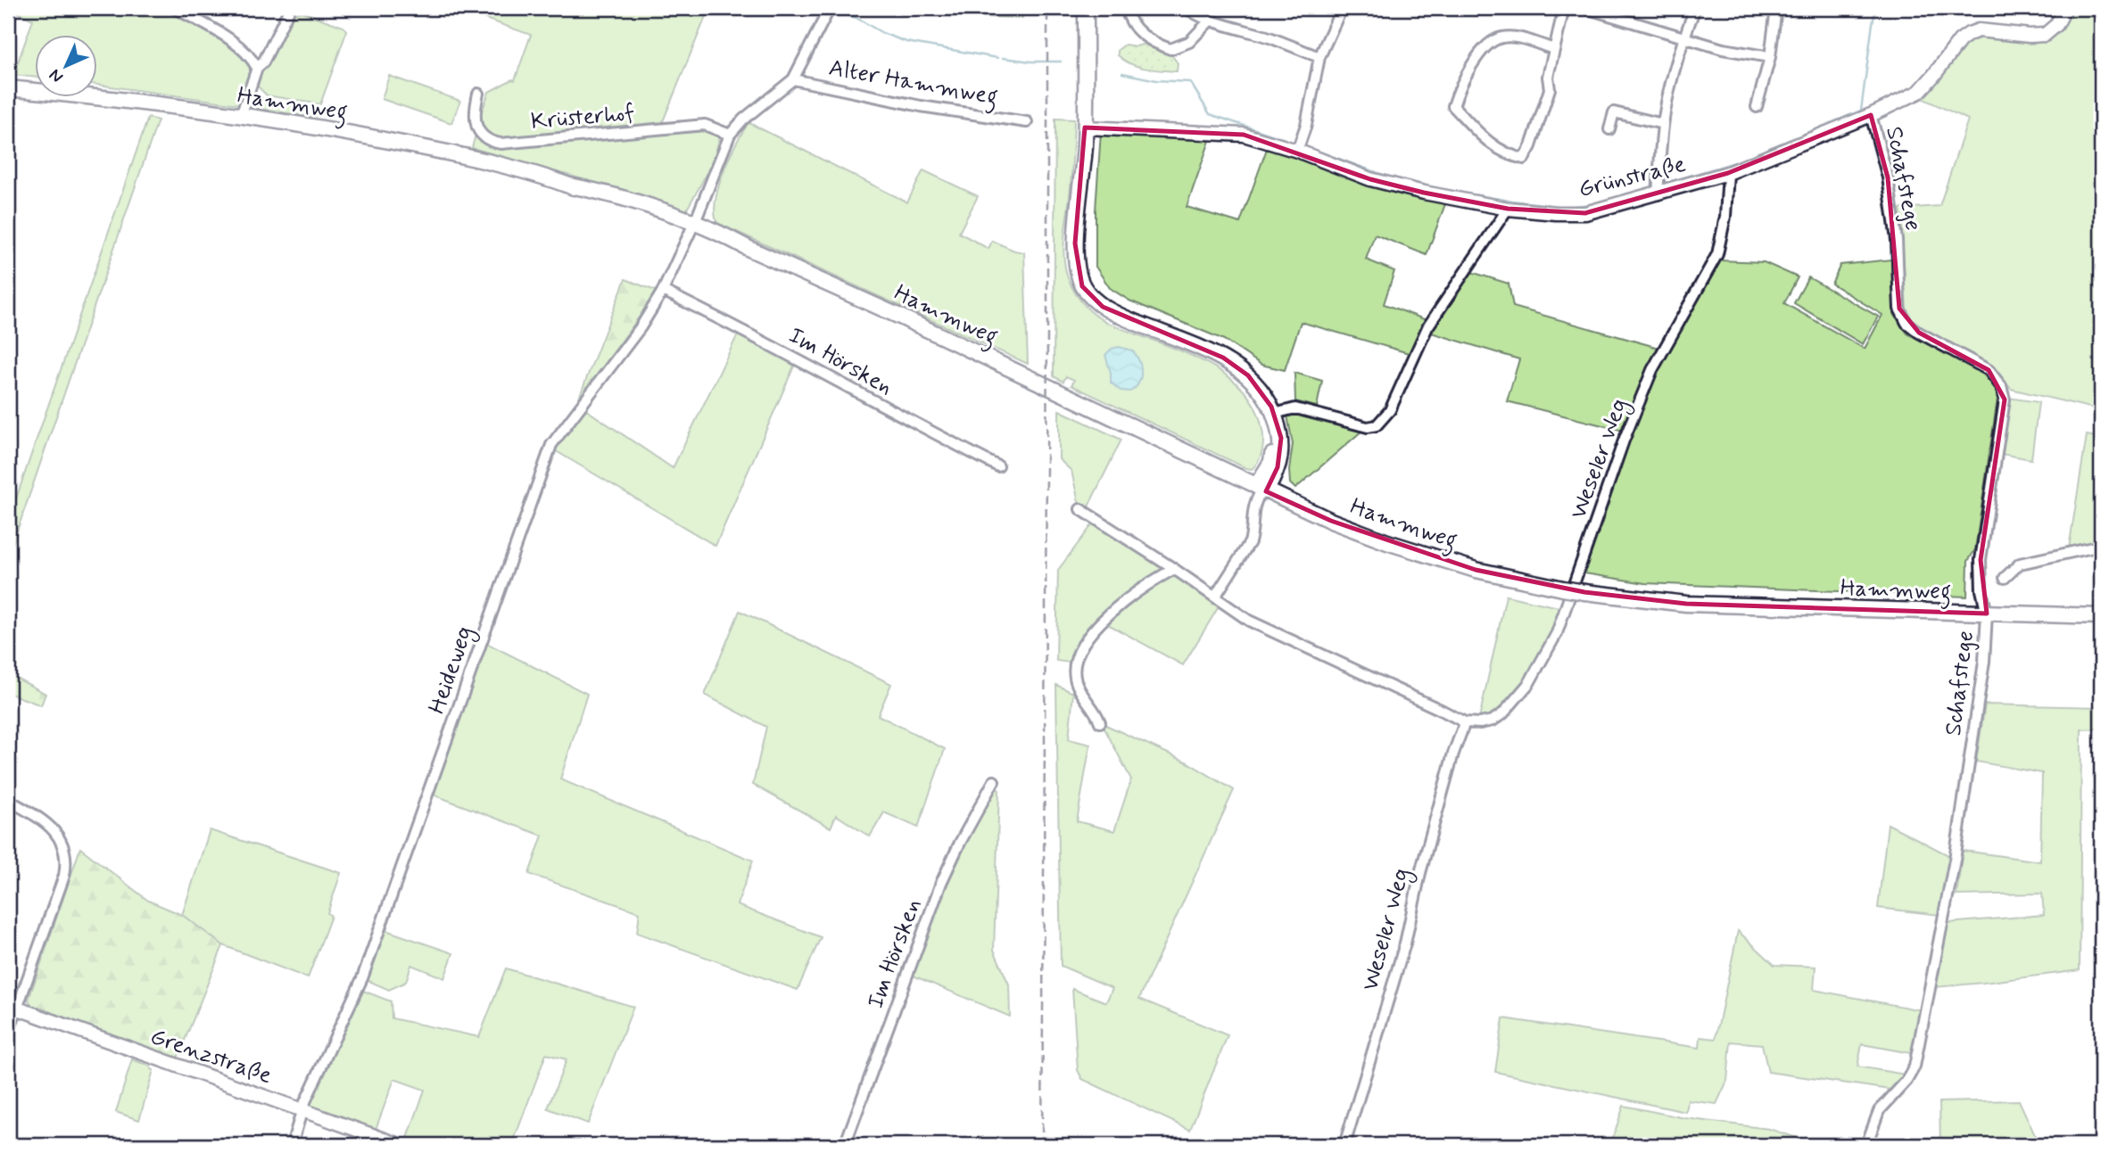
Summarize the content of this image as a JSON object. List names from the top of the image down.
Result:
{
  "streets": {
    "main road": ["Hammweg"],
    "street": [
      "Alter Hammweg",
      "Krüsterhof",
      "Grünstraße",
      "Schafstege",
      "Im Hörsken",
      "Weseler Weg",
      "Heideweg",
      "Grenzstraße"
    ]
  },
  "crossings": [
    ["Hammweg", "Schafstege"],
    ["Hammweg", "Heideweg"],
    ["Krüsterhof", "Heideweg"],
    ["Grünstraße", "Schafstege"],
    ["Grünstraße", "Weseler Weg"],
    ["Im Hörsken", "Heideweg"],
    ["Heideweg", "Grenzstraße"]
  ],
  "north": "bottom left"
}
